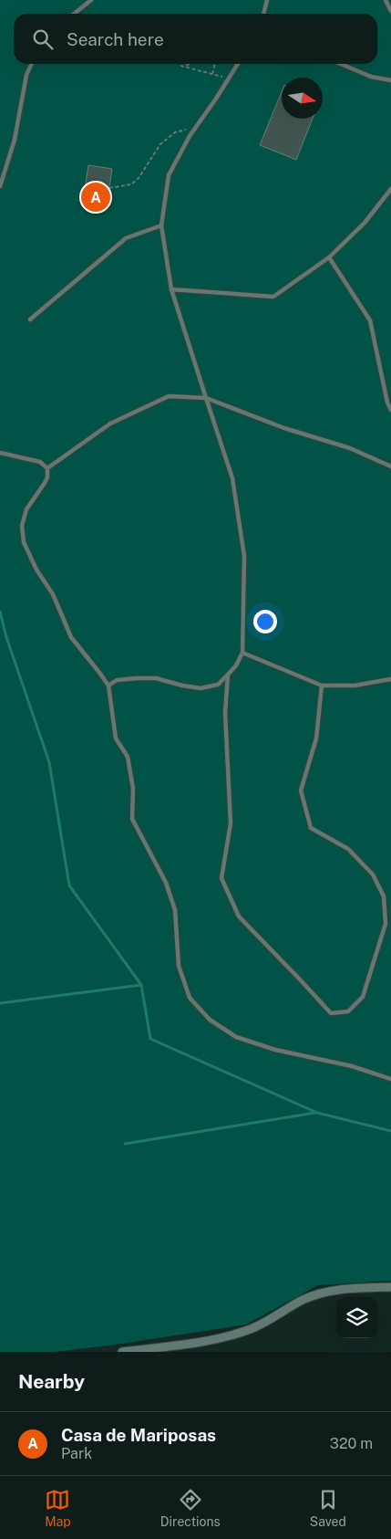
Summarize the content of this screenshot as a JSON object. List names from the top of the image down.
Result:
{
  "north": "right",
  "page": {
    "search": "Search here",
    "pins": "A",
    "heading": "Nearby",
    "list": [
      {
        "mark": "A",
        "name": "Casa de Mariposas",
        "note": "Park",
        "value": "320 m"
      }
    ],
    "nav": ["Map", "Directions", "Saved"]
  }
}
